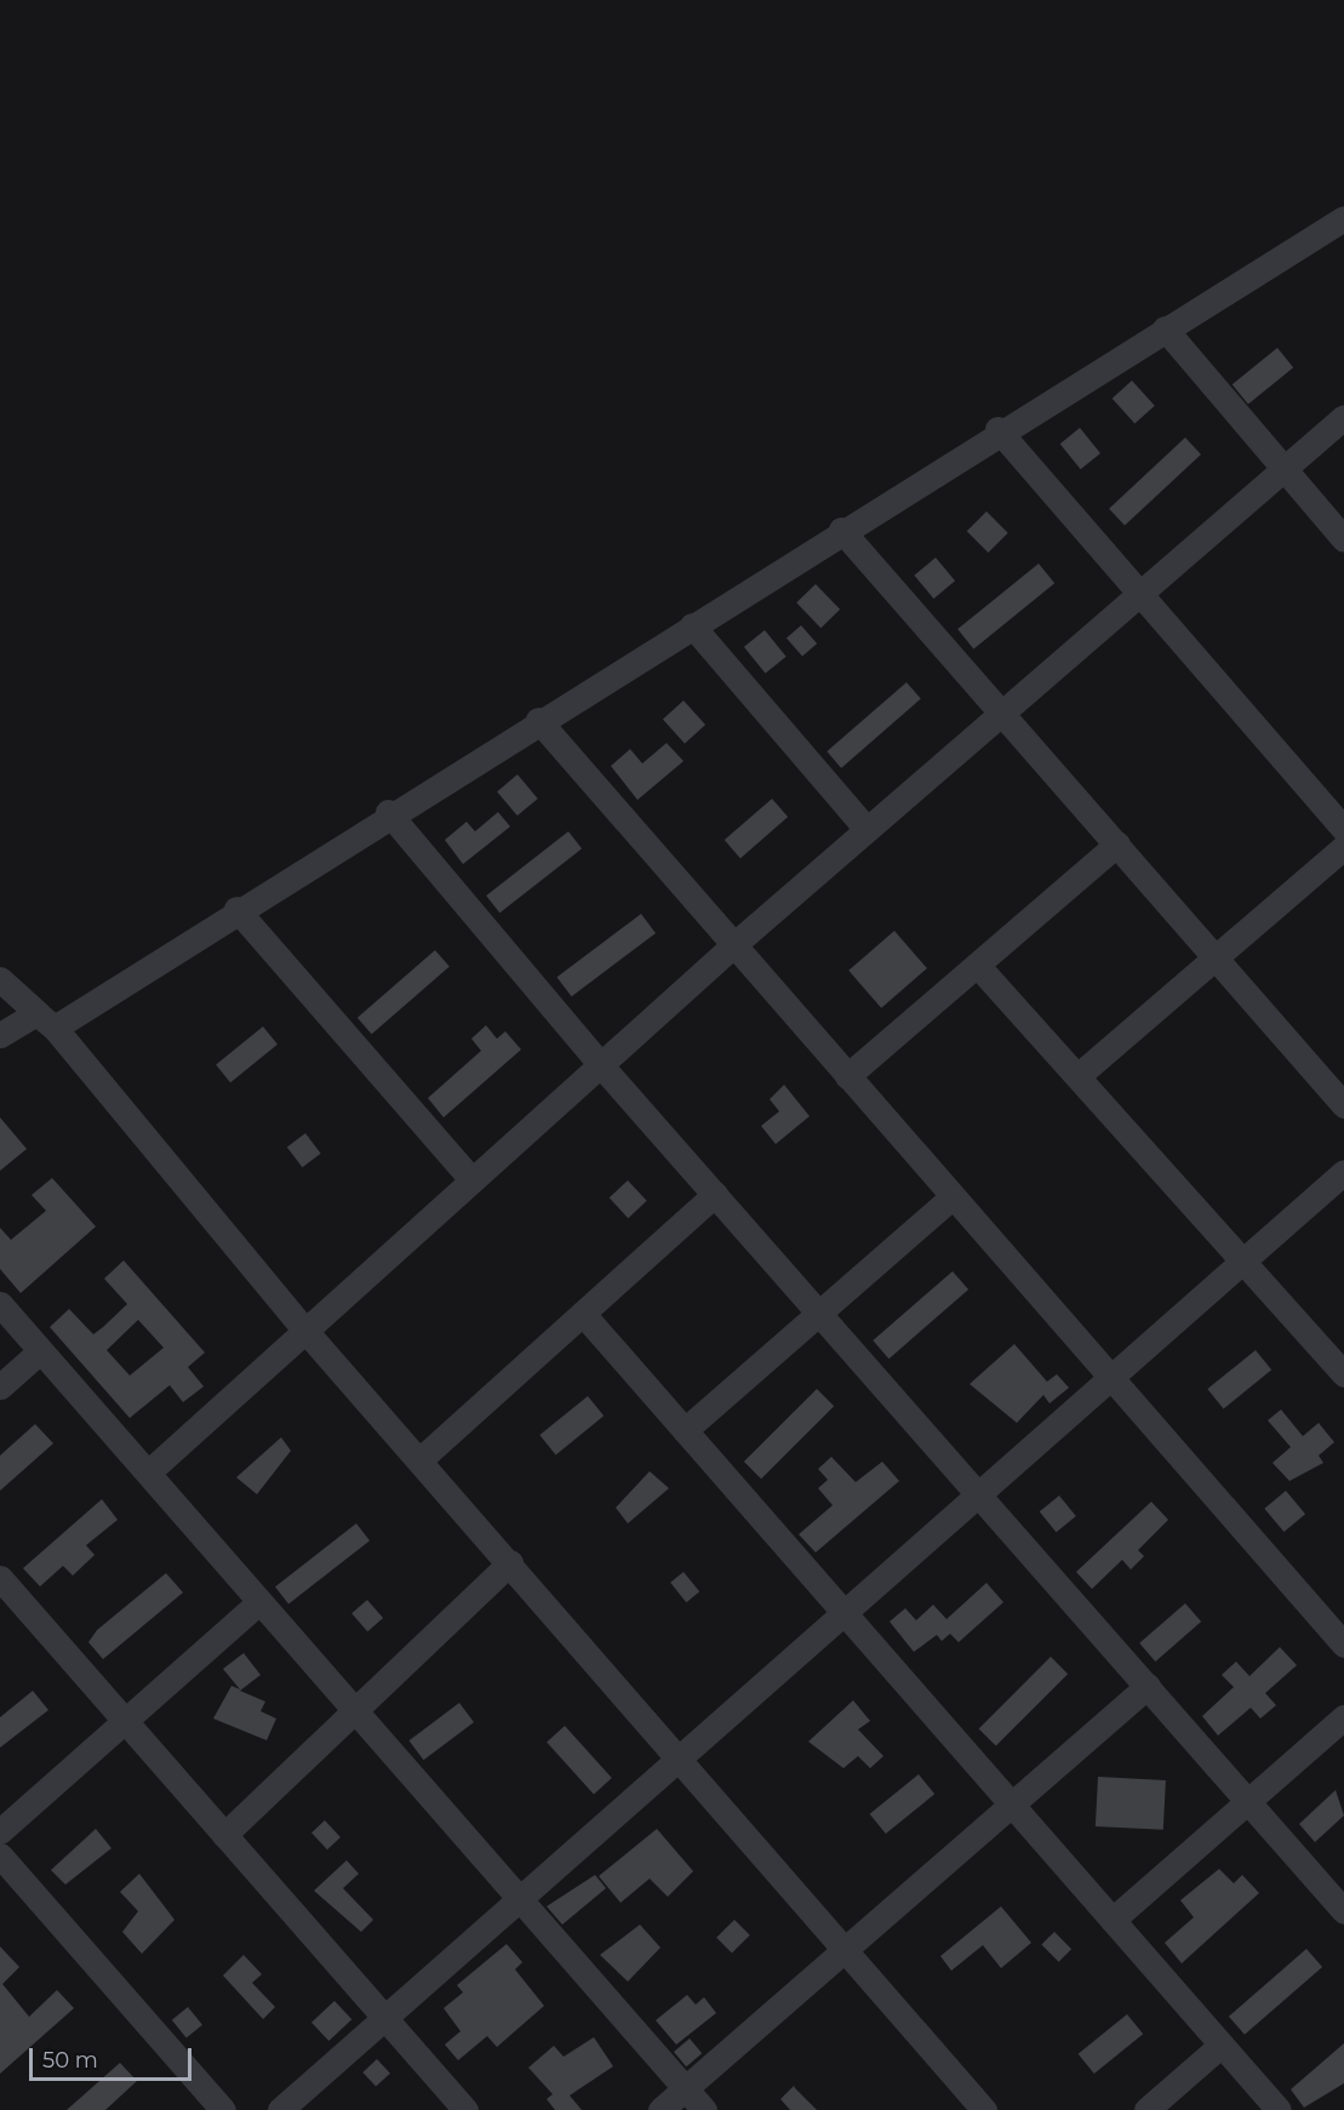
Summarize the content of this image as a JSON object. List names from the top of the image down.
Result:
{
  "scale_bar": "50 m"
}
